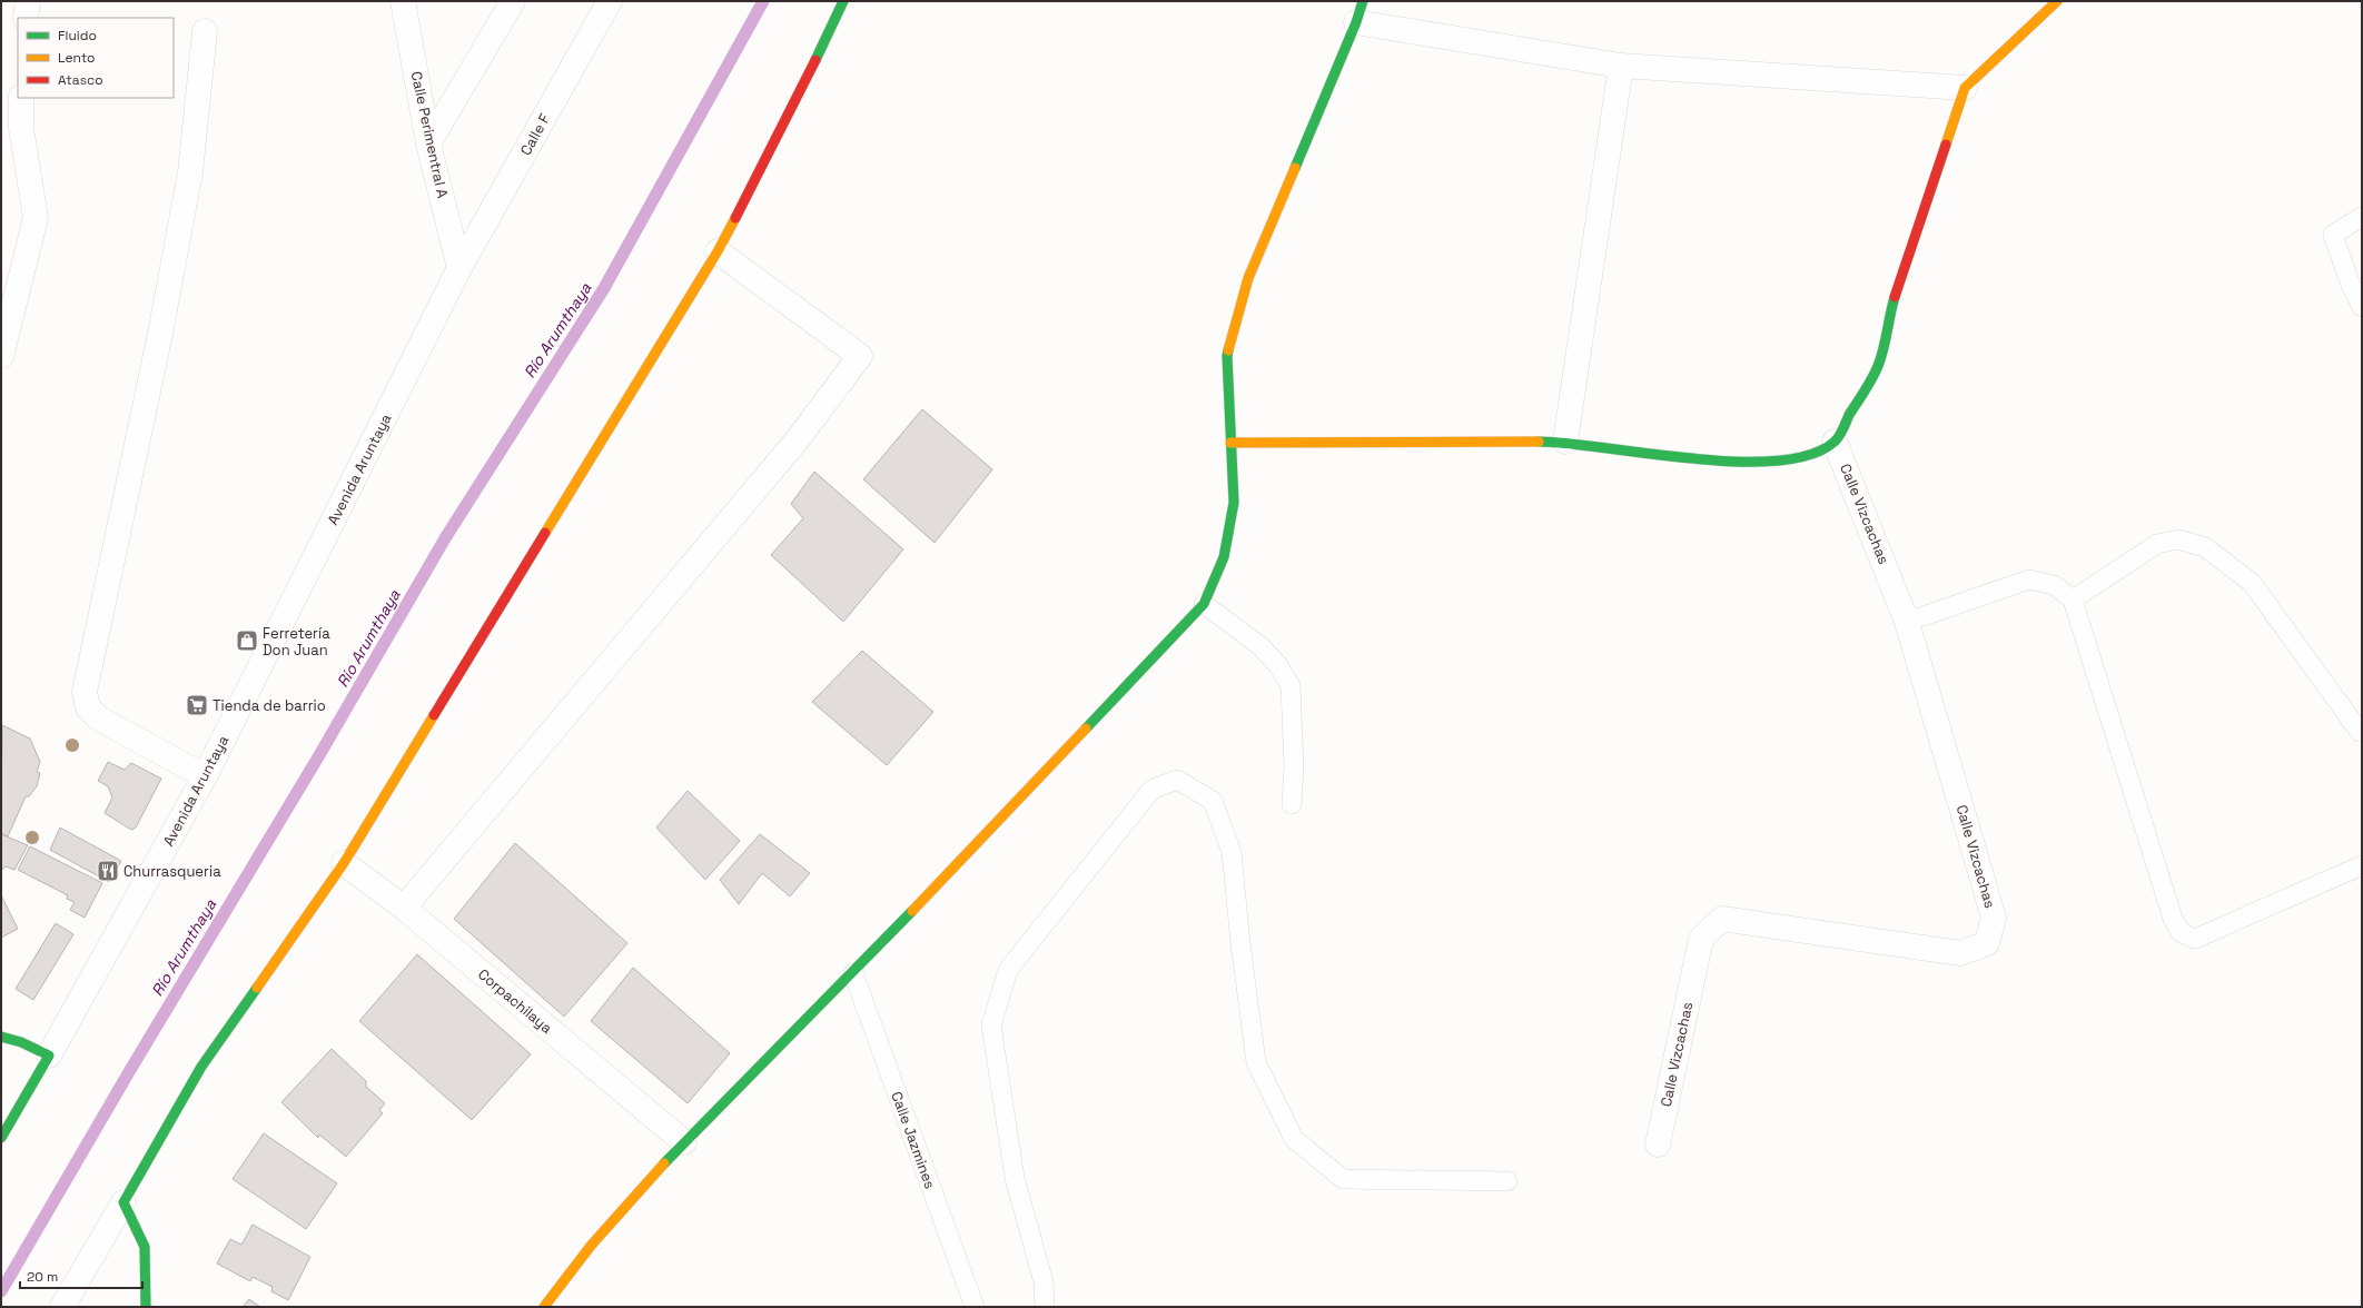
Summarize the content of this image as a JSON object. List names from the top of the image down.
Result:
{
  "streets": {
    "street": [
      "Calle Perimentral A",
      "Calle F",
      "Avenida Aruntaya",
      "Calle Vizcachas",
      "Corpachilaya"
    ],
    "lane": ["Calle Jazmines"]
  },
  "crossings": [
    ["Calle Perimentral A", "Calle F"],
    ["Calle Perimentral A", "Avenida Aruntaya"],
    ["Calle F", "Avenida Aruntaya"]
  ],
  "water": ["Río Arumthaya"],
  "places": {
    "shop": ["Ferretería Don Juan"],
    "supermarket": ["Tienda de barrio"],
    "restaurant": ["Churrasqueria"]
  },
  "legend": ["Fluido", "Lento", "Atasco"],
  "scale_bar": "20 m"
}
